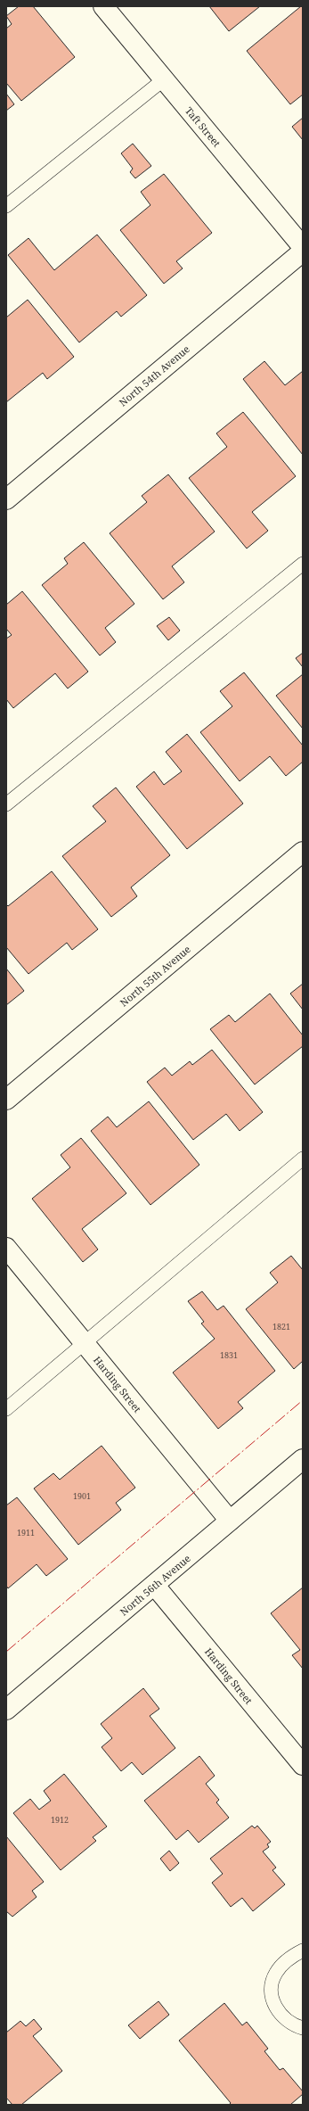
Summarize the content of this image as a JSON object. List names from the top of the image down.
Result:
{
  "streets": {
    "street": [
      "Taft Street",
      "North 54th Avenue",
      "North 55th Avenue",
      "Harding Street",
      "North 56th Avenue"
    ]
  },
  "crossings": [
    ["Harding Street", "North 56th Avenue"]
  ],
  "house_numbers": [
    "1821",
    "1831",
    "1901",
    "1911",
    "1912"
  ]
}
